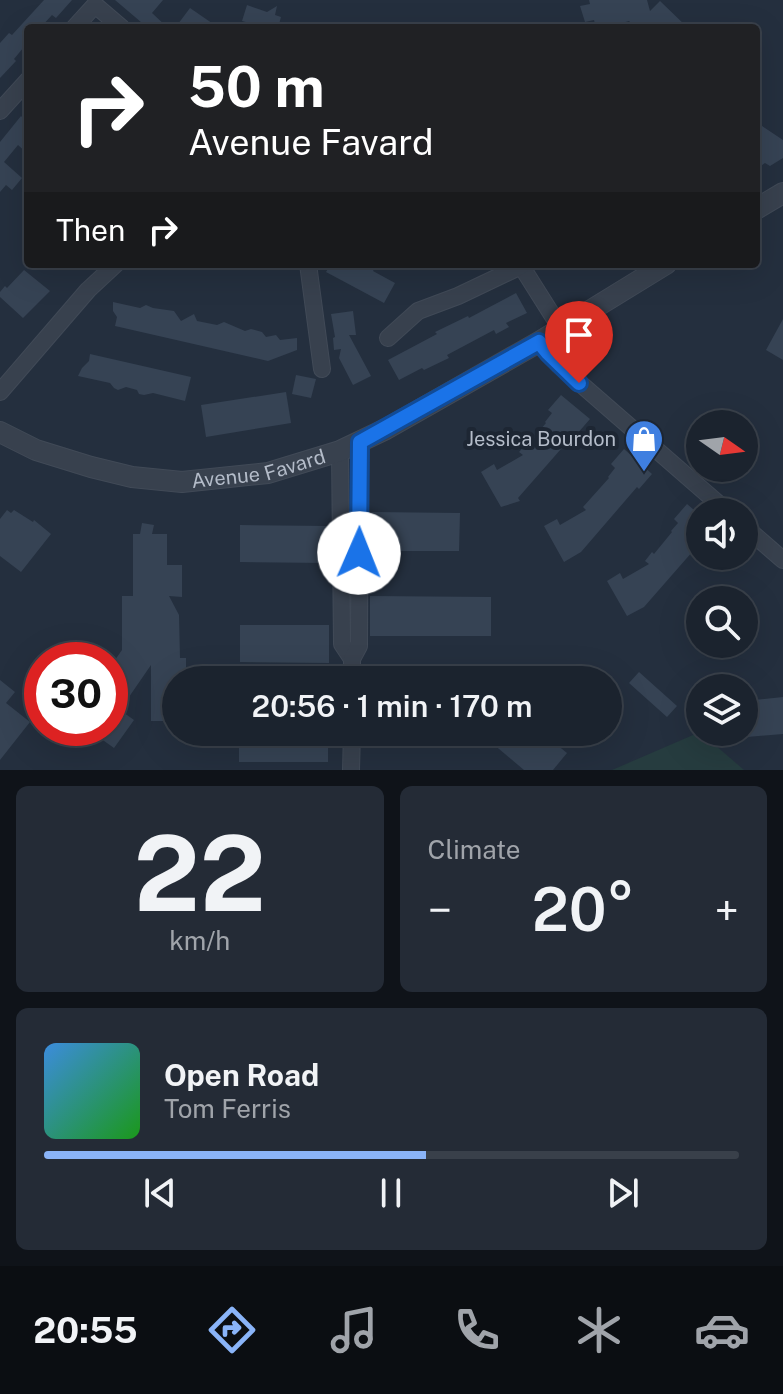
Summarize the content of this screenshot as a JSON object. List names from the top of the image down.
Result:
{
  "streets": {
    "street": ["Avenue Favard"]
  },
  "places": {
    "shop": ["Jessica Bourdon"]
  },
  "north": "right",
  "page": {
    "turn": ["50 m", "Avenue Favard"],
    "then": "Then",
    "limit": "30",
    "trip": "20:56 · 1 min · 170 m",
    "tile": [
      ["22", "km/h"],
      "Climate"
    ],
    "heat": ["−", "20°", "+"],
    "song": ["Open Road", "Tom Ferris"],
    "tabs": "20:55"
  }
}
